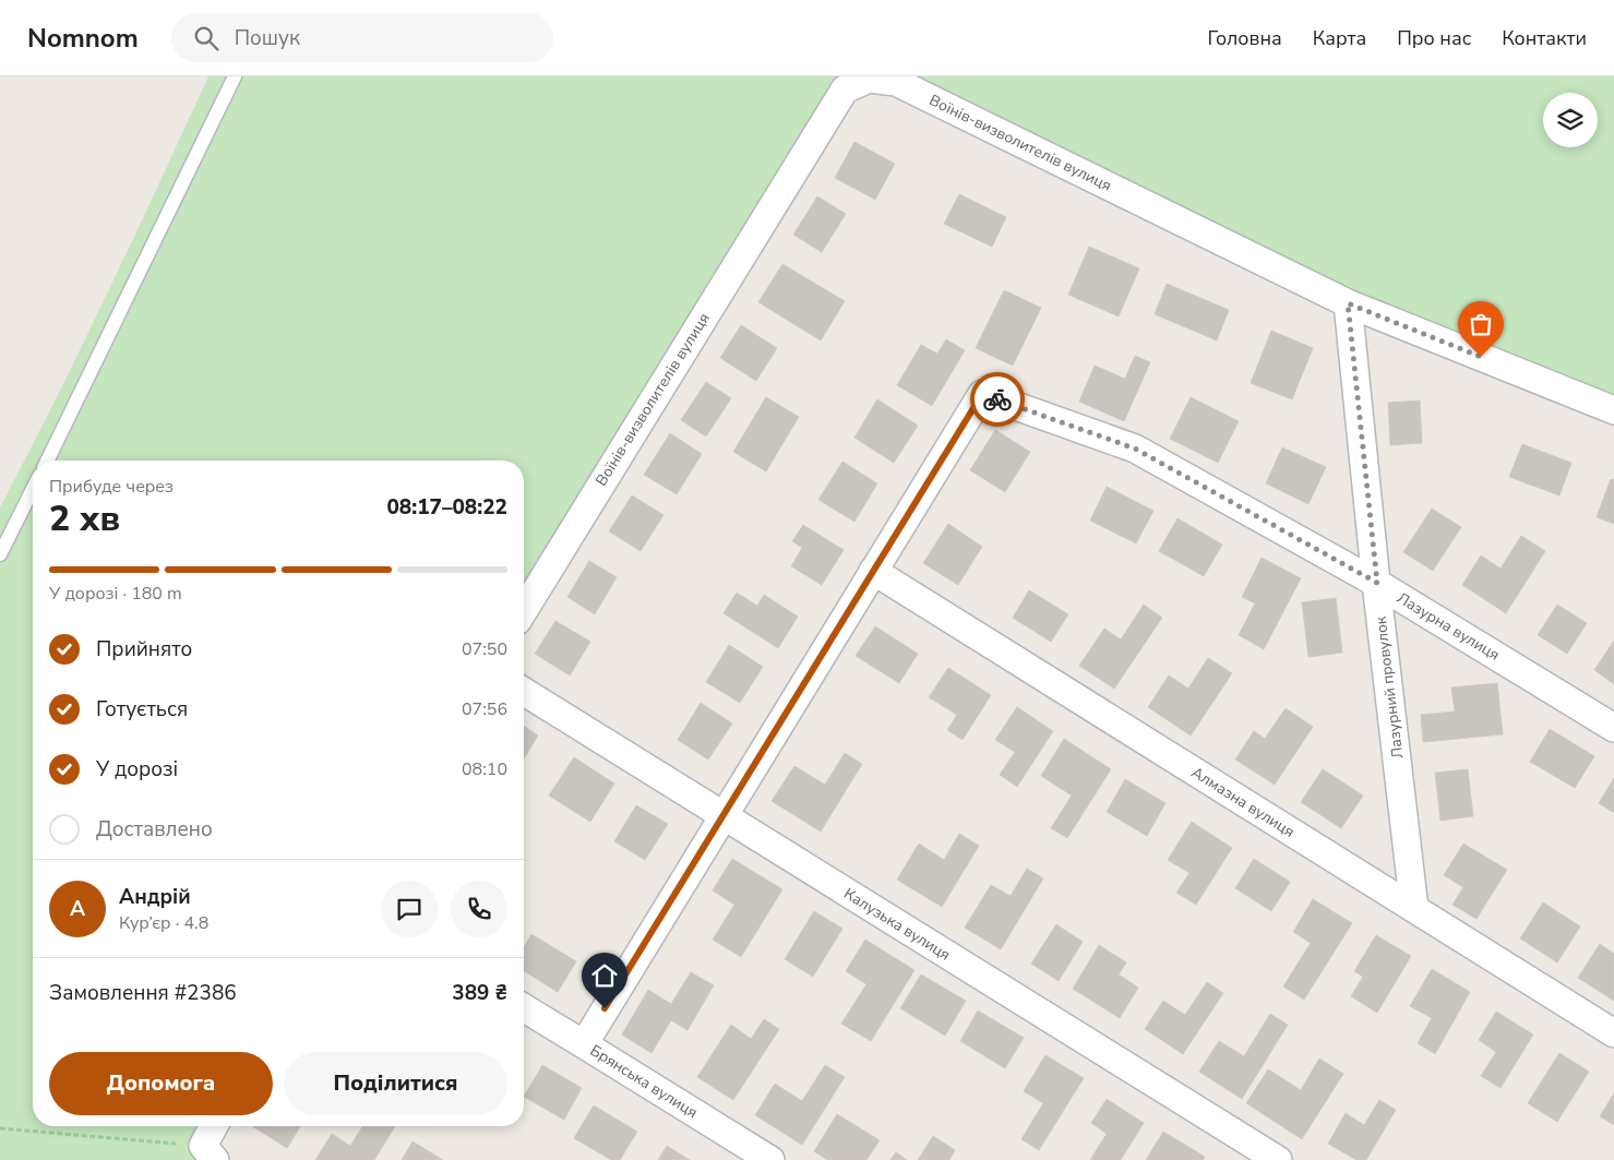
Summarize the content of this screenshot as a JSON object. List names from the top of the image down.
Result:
{
  "streets": {
    "street": [
      "Воїнів-визволителів вулиця",
      "Лазурна вулиця",
      "Лазурний провулок",
      "Алмазна вулиця",
      "Калузька вулиця",
      "Брянська вулиця"
    ]
  },
  "crossings": [
    ["Воїнів-визволителів вулиця", "Лазурний провулок"],
    ["Лазурна вулиця", "Лазурний провулок"],
    ["Лазурна вулиця", "Алмазна вулиця"],
    ["Лазурний провулок", "Алмазна вулиця"]
  ],
  "page": {
    "header": "Nomnom",
    "search": "Пошук",
    "nav": [
      "Головна",
      "Карта",
      "Про нас",
      "Контакти"
    ],
    "heading": ["2 хв", "Прибуде через", "08:17–08:22"],
    "panel": [
      "Андрій",
      "Кур’єр · 4.8",
      "Замовлення #2386",
      "389 ₴"
    ],
    "bar": "У дорозі · 180 m",
    "list": [
      ["Прийнято", "07:50"],
      ["Готується", "07:56"],
      ["У дорозі", "08:10"],
      "Доставлено"
    ],
    "round": "А",
    "buttons": ["Допомога", "Поділитися"]
  }
}
